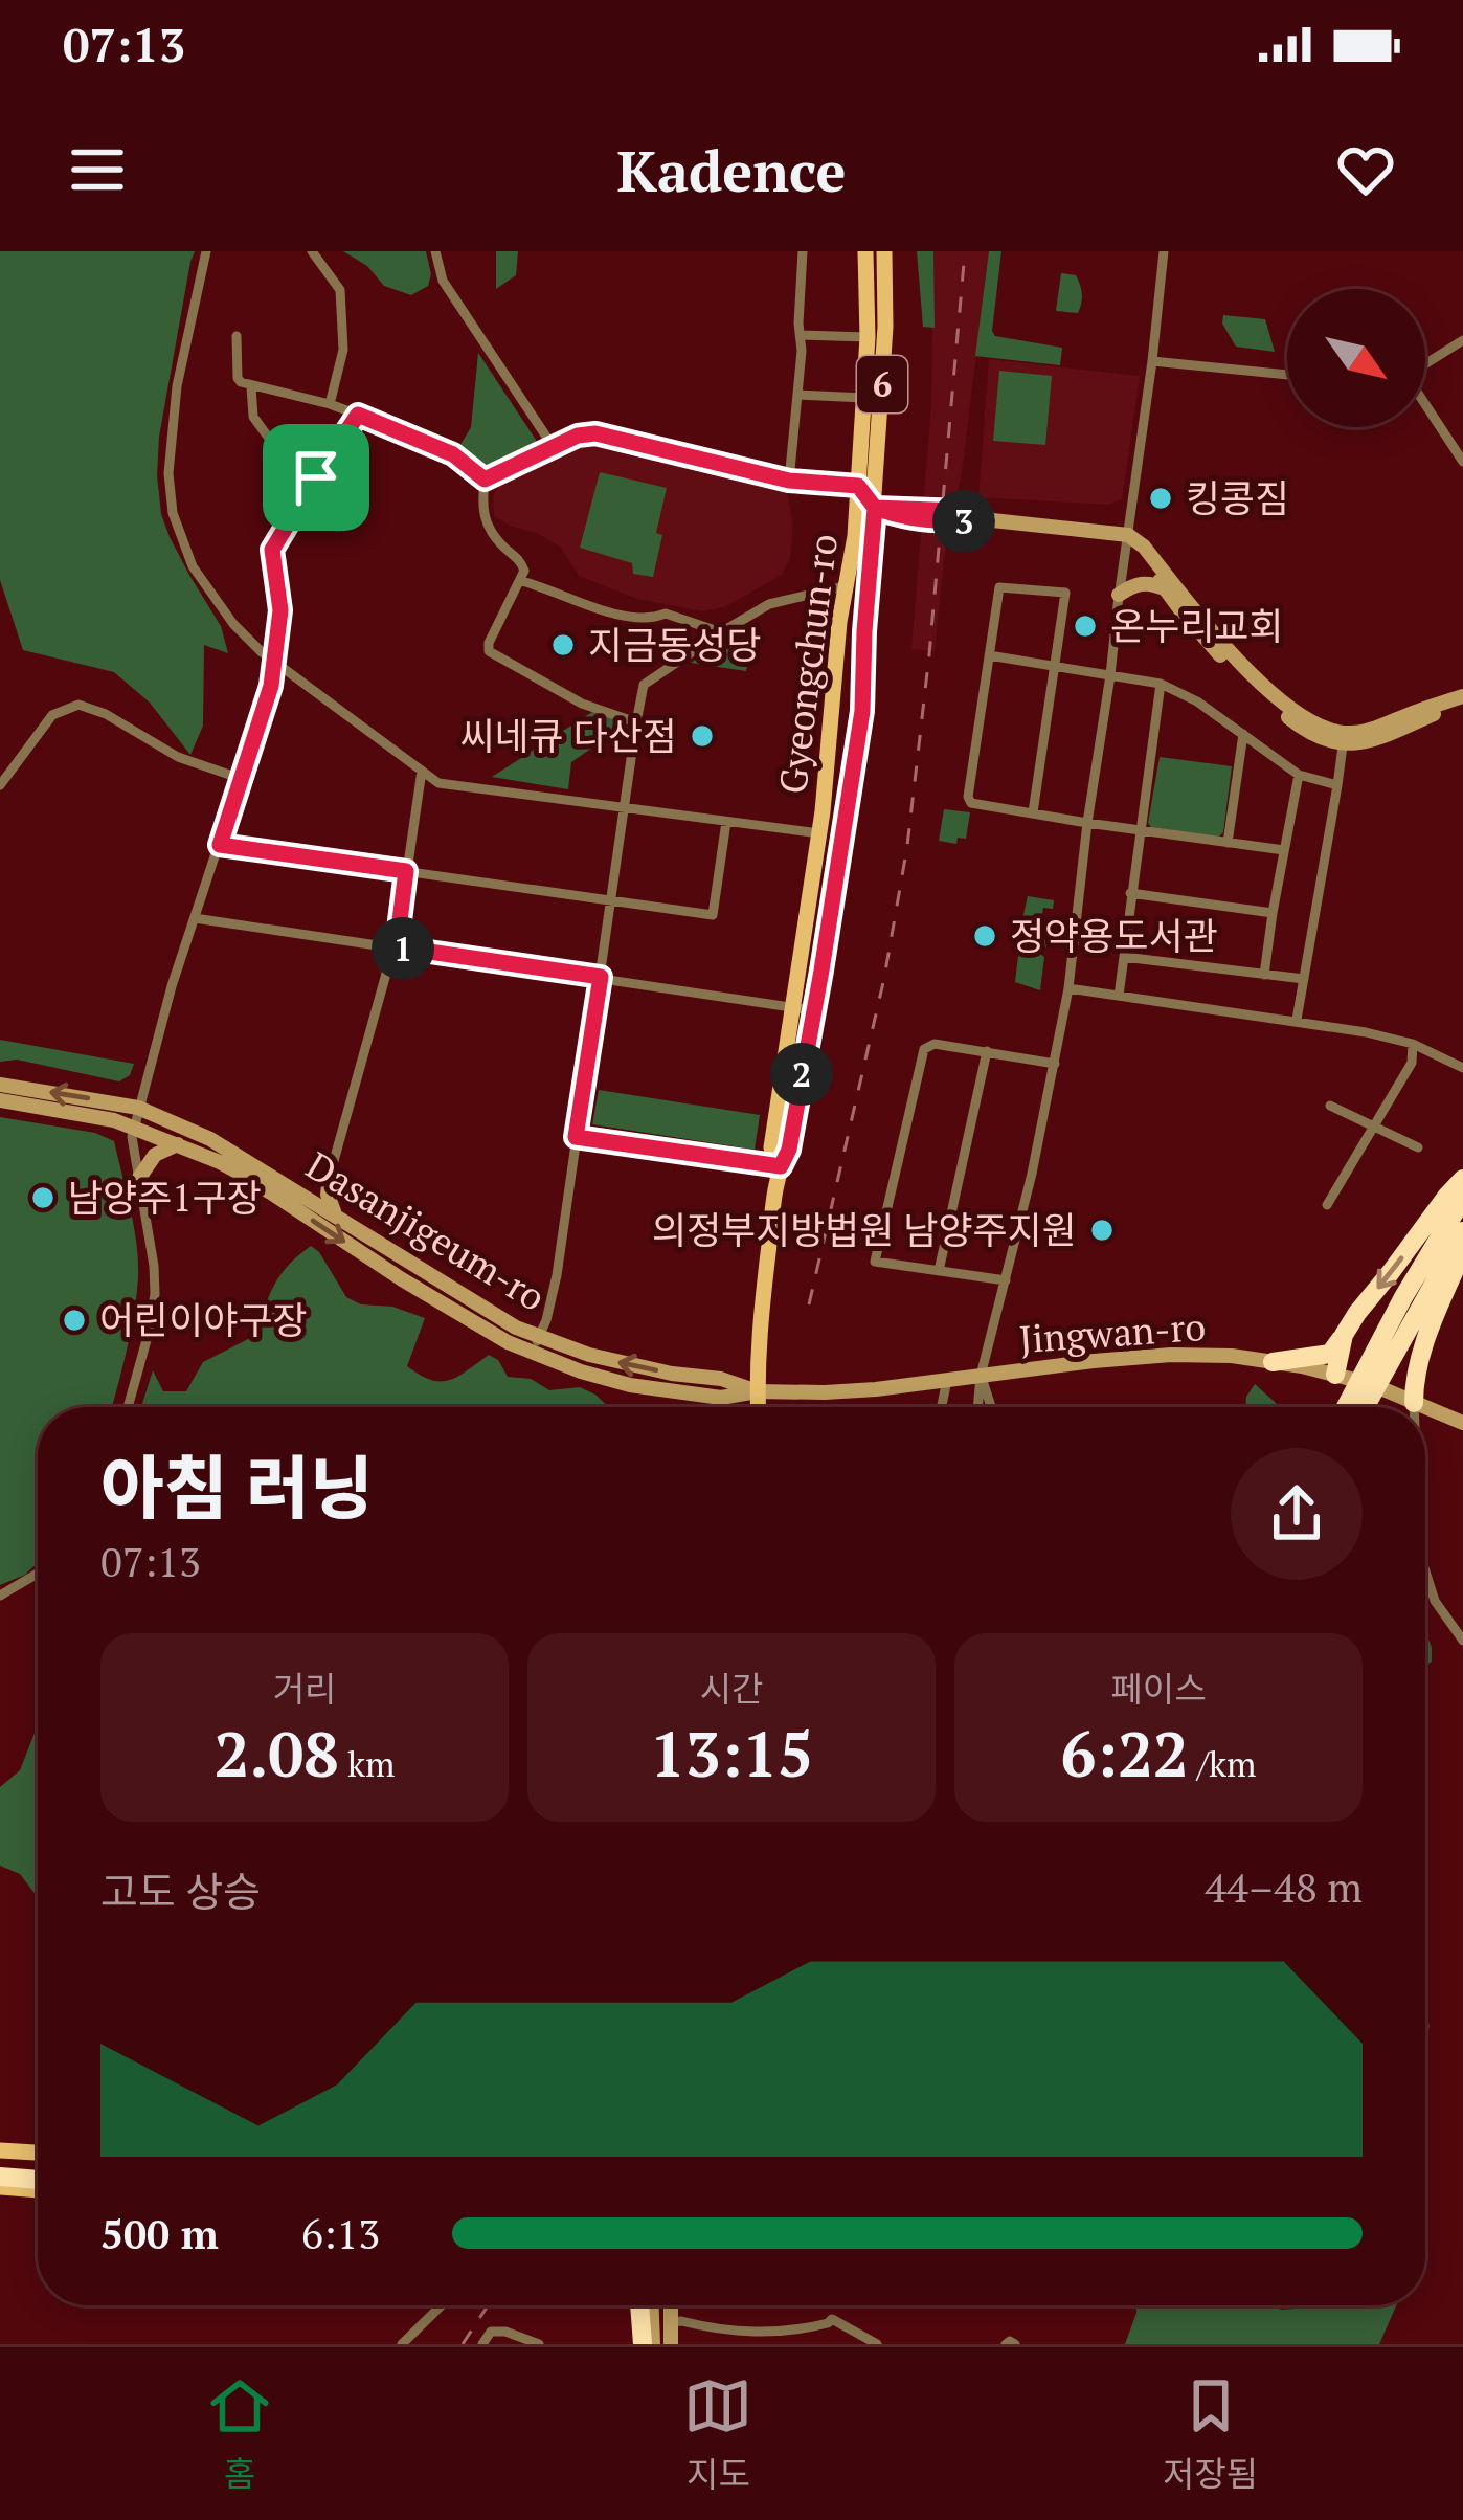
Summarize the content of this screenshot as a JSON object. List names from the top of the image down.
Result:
{
  "streets": {
    "main road": ["6", "Gyeongchun-ro"],
    "street": ["Dasanjigeum-ro", "Jingwan-ro"]
  },
  "crossings": [
    ["Gyeongchun-ro", "Dasanjigeum-ro"],
    ["Gyeongchun-ro", "Jingwan-ro"],
    ["Dasanjigeum-ro", "Jingwan-ro"]
  ],
  "places": [
    "킹콩짐",
    "온누리교회",
    "지금동성당",
    "씨네큐 다산점",
    "정약용도서관",
    "남양주1구장",
    "의정부지방법원 남양주지원",
    "어린이야구장"
  ],
  "north": "bottom right",
  "page": {
    "status": "07:13",
    "header": "Kadence",
    "pins": ["3", "1", "2"],
    "heading": ["아침 러닝", "07:13"],
    "stats": [
      ["거리", "2.08 km"],
      ["시간", "13:15"],
      ["페이스", "6:22 /km"]
    ],
    "chart": ["고도 상승", "44–48 m"],
    "list": [
      {
        "name": "500 m",
        "note": "6:13"
      }
    ],
    "tabs": ["홈", "지도", "저장됨"]
  }
}
